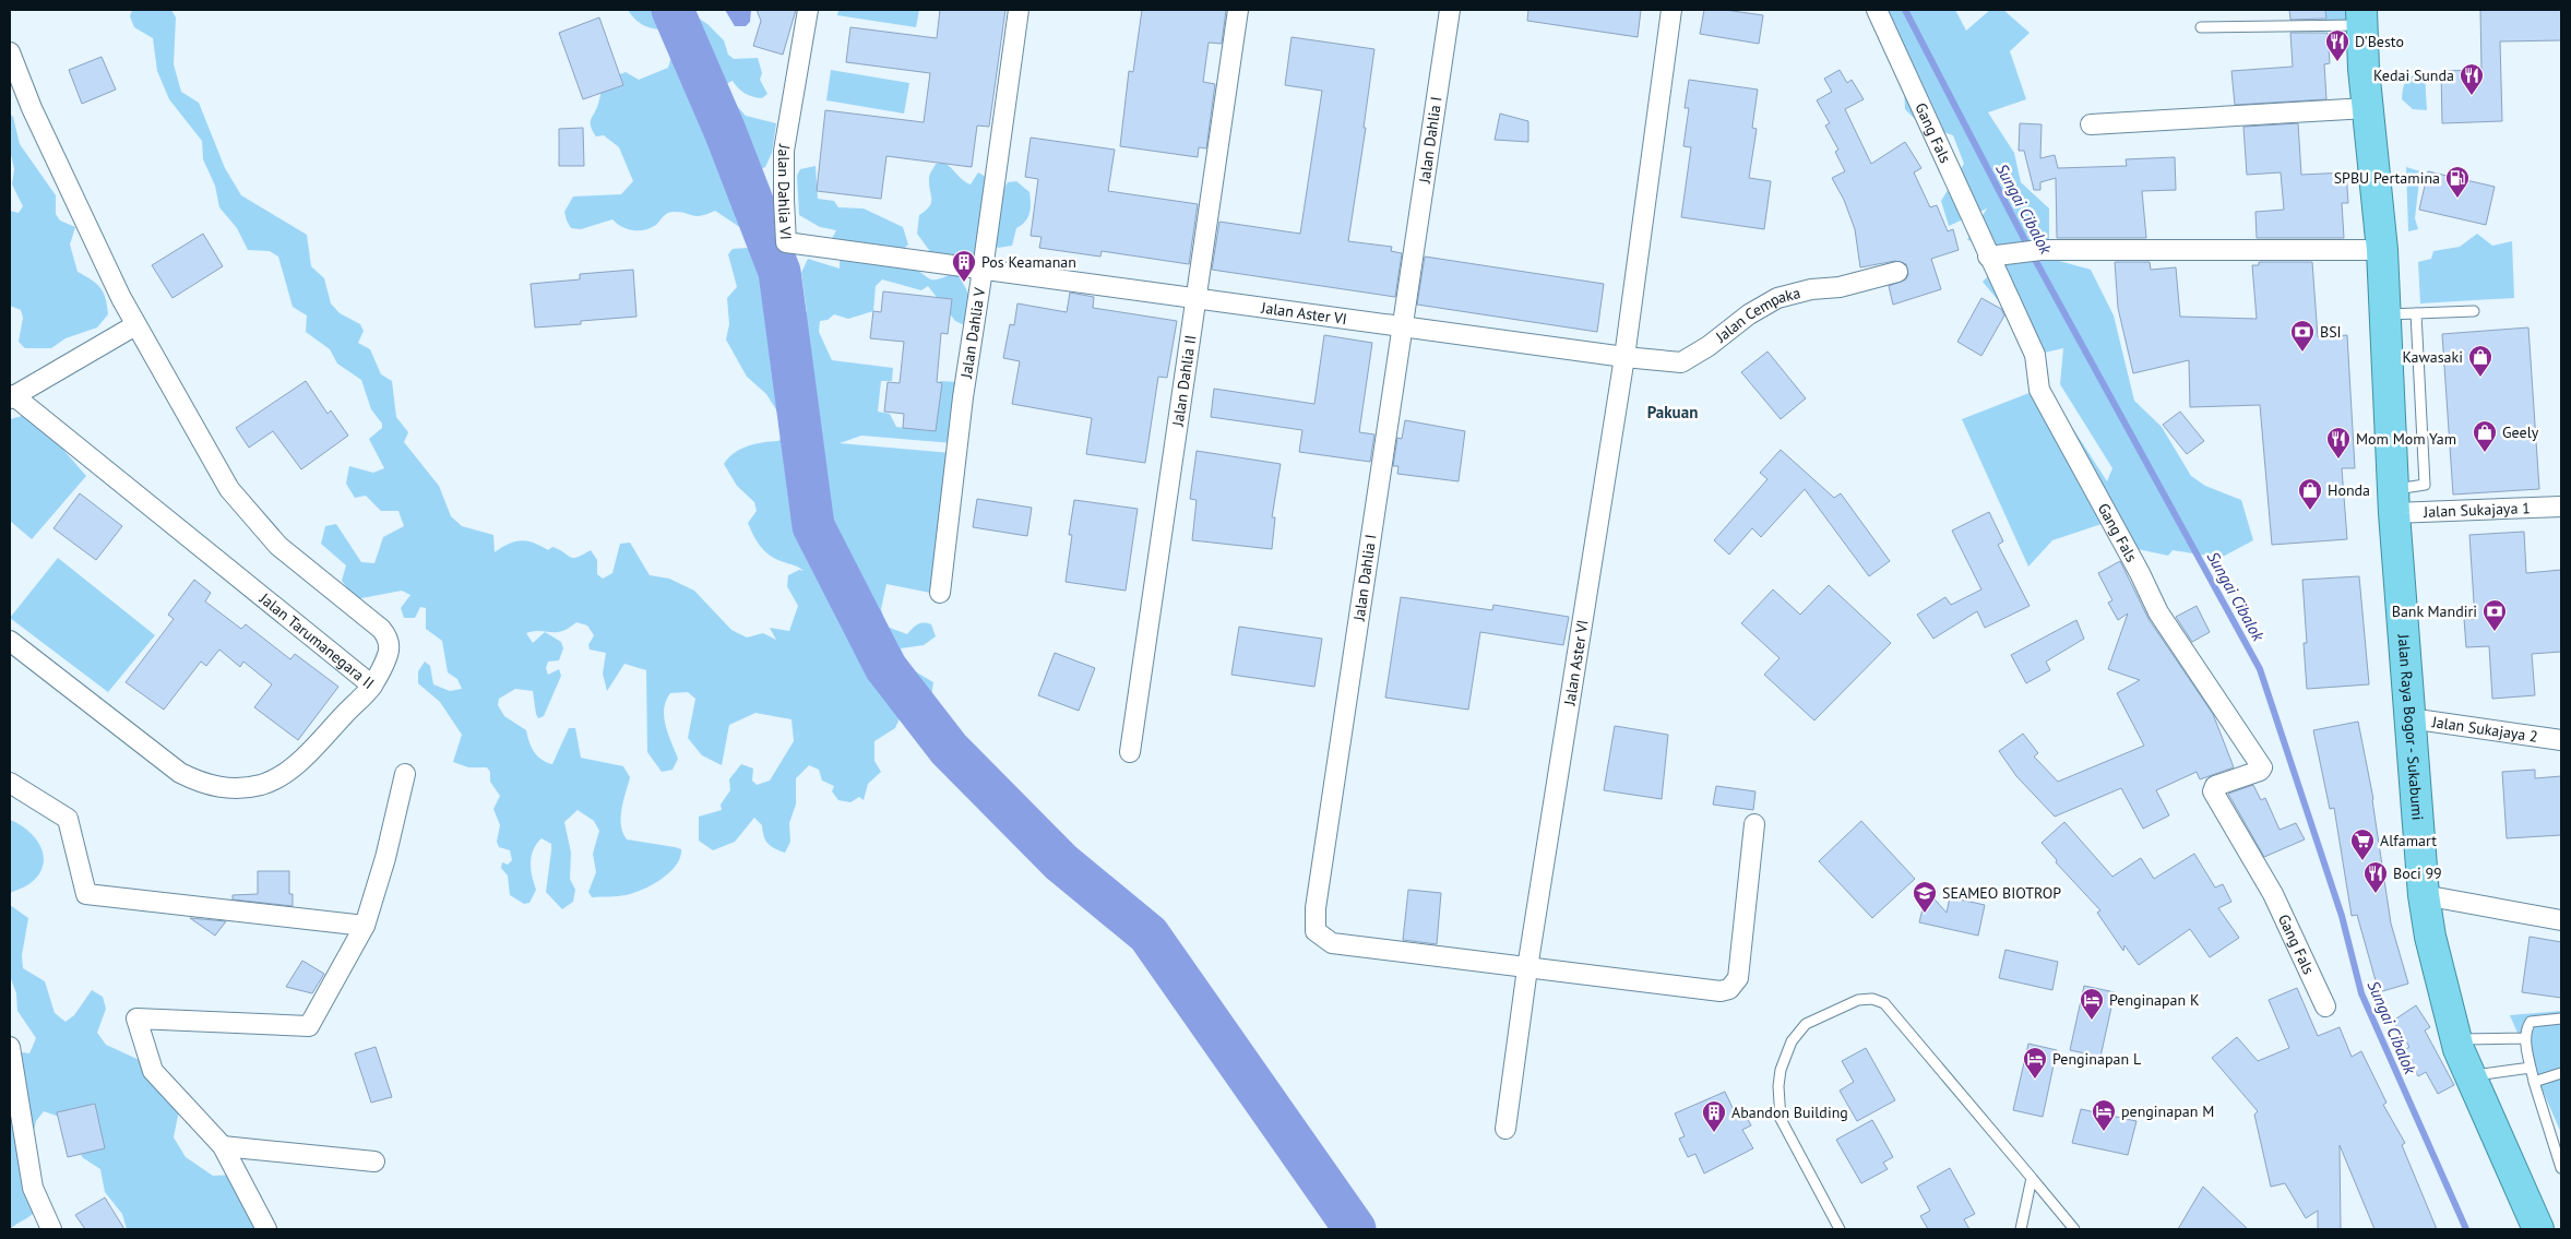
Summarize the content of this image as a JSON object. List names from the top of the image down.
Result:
{
  "streets": {
    "highway": ["Jalan Raya Bogor - Sukabumi"],
    "street": [
      "Gang Fals",
      "Jalan Dahlia I",
      "Jalan Dahlia VI",
      "Jalan Aster VI",
      "Jalan Cempaka",
      "Jalan Dahlia V",
      "Jalan Dahlia II",
      "Jalan Sukajaya 1",
      "Jalan Tarumanegara II",
      "Jalan Sukajaya 2"
    ]
  },
  "crossings": [
    ["Jalan Dahlia I", "Jalan Aster VI"],
    ["Jalan Dahlia VI", "Jalan Aster VI"],
    ["Jalan Dahlia VI", "Jalan Dahlia V"],
    ["Jalan Aster VI", "Jalan Cempaka"],
    ["Jalan Aster VI", "Jalan Dahlia V"],
    ["Jalan Aster VI", "Jalan Dahlia II"],
    ["Jalan Sukajaya 1", "Jalan Raya Bogor - Sukabumi"],
    ["Jalan Raya Bogor - Sukabumi", "Jalan Sukajaya 2"]
  ],
  "districts": ["Pakuan"],
  "water": ["Sungai Cibalok"],
  "places": {
    "restaurant": [
      "D'Besto",
      "Kedai Sunda",
      "Mom Mom Yam",
      "Boci 99"
    ],
    "fuel station": ["SPBU Pertamina"],
    "building": ["Pos Keamanan", "Abandon Building"],
    "bank": ["BSI", "Bank Mandiri"],
    "shop": ["Kawasaki", "Geely", "Honda"],
    "supermarket": ["Alfamart"],
    "school or university": ["SEAMEO BIOTROP"],
    "hotel": ["Penginapan K", "Penginapan L", "penginapan M"]
  }
}
